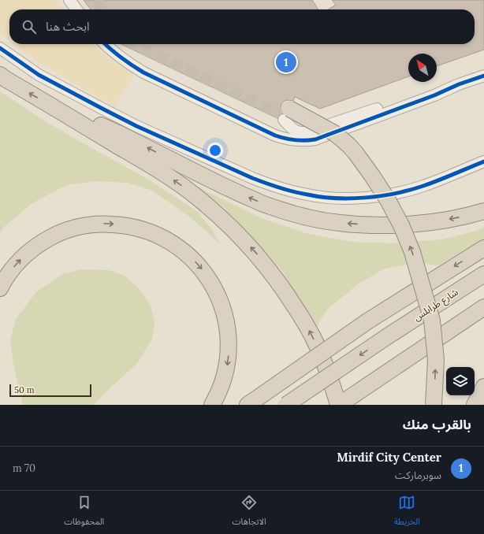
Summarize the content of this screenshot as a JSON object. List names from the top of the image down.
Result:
{
  "streets": {
    "highway": ["شارع طرابلس"]
  },
  "scale_bar": "50 m",
  "north": "top left",
  "page": {
    "search": "ابحث هنا",
    "pins": "1",
    "scale": "50 m",
    "heading": "بالقرب منك",
    "list": [
      {
        "mark": "1",
        "name": "Mirdif City Center",
        "note": "سوبرماركت",
        "value": "70 m"
      }
    ],
    "nav": ["الخريطة", "الاتجاهات", "المحفوظات"]
  }
}
